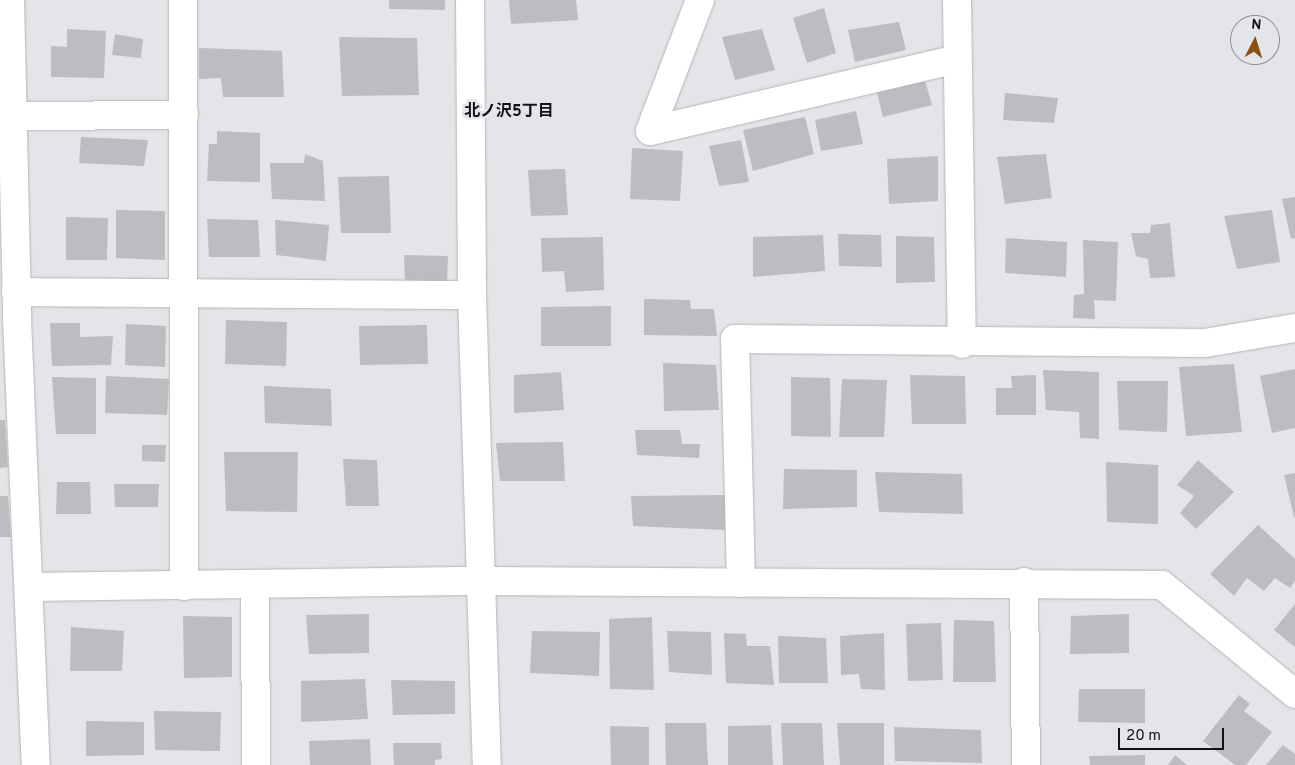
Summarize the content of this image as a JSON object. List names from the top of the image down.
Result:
{
  "districts": ["北ノ沢5丁目"],
  "scale_bar": "20 m",
  "north": "top"
}
